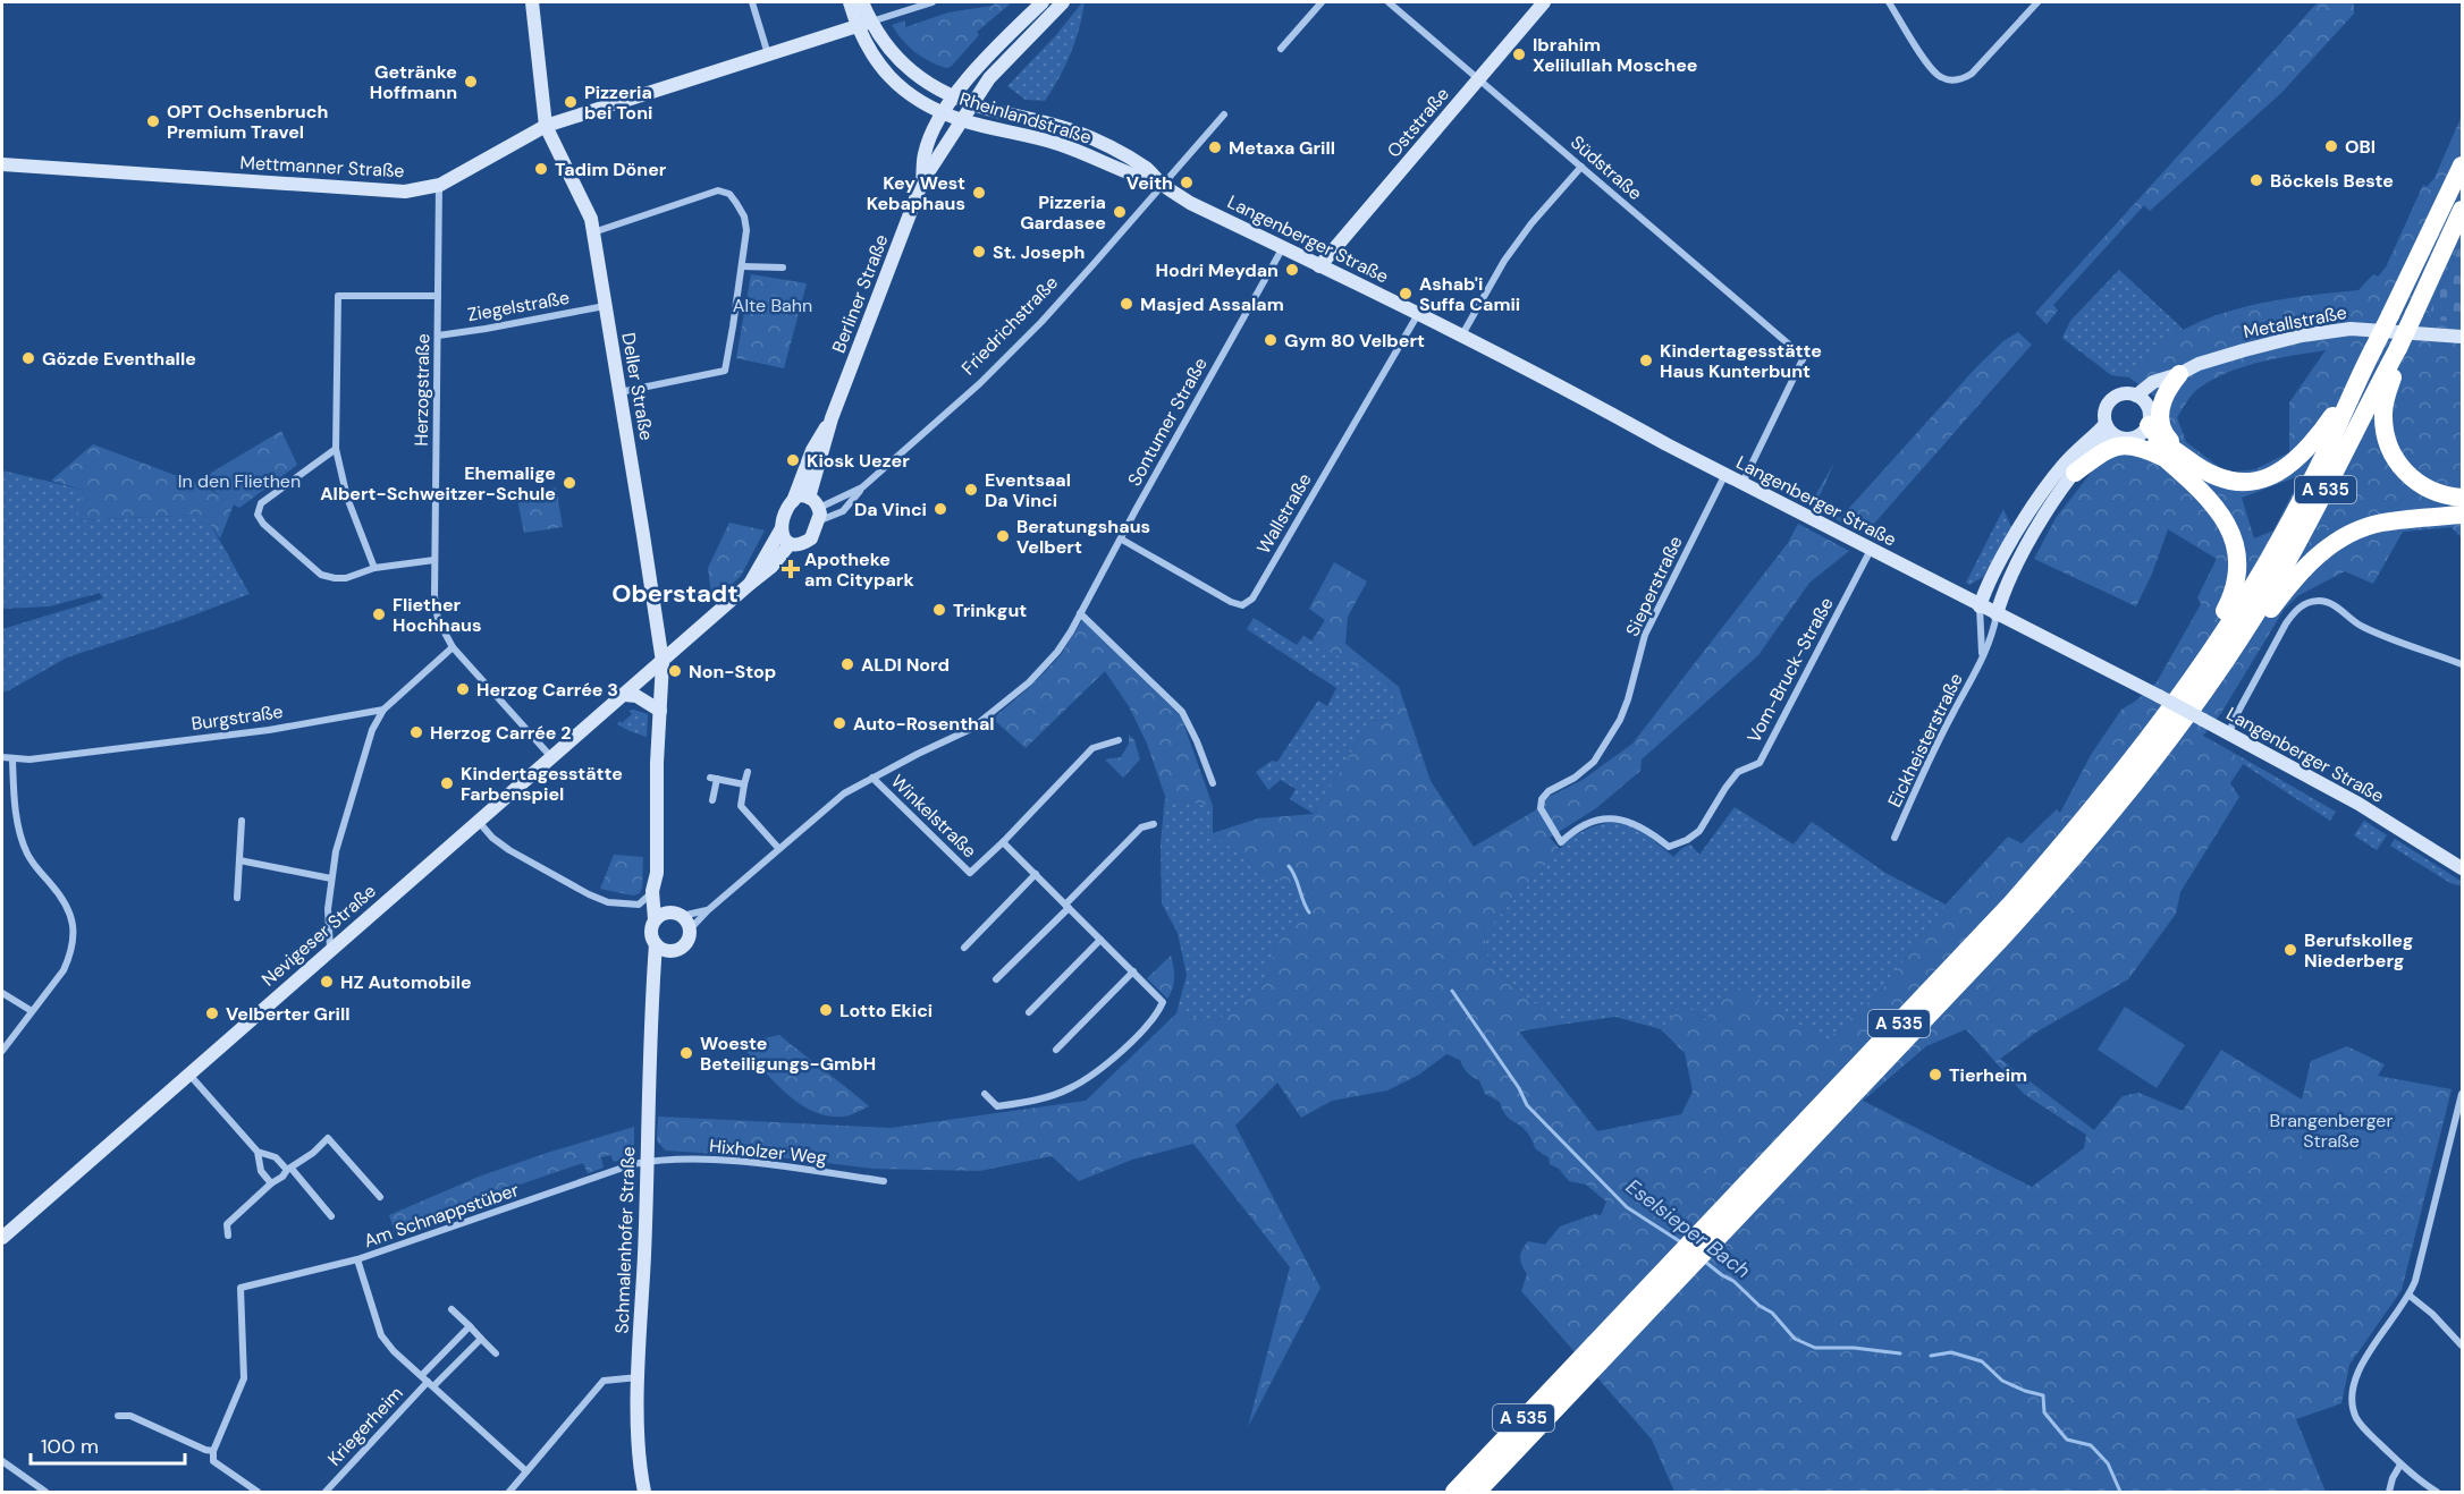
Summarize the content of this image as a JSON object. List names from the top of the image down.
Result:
{
  "streets": {
    "highway": ["A 535"],
    "main road": [
      "Rheinlandstraße",
      "Oststraße",
      "Mettmanner Straße",
      "Langenberger Straße",
      "Berliner Straße",
      "Metallstraße",
      "Deller Straße",
      "Nevigeser Straße",
      "Schmalenhofer Straße"
    ],
    "street": [
      "Südstraße",
      "Ziegelstraße",
      "Friedrichstraße",
      "Herzogstraße",
      "Sontumer Straße",
      "Wallstraße",
      "Sieperstraße",
      "Vom-Bruck-Straße",
      "Burgstraße",
      "Eickheisterstraße",
      "Winkelstraße",
      "Hixholzer Weg",
      "Am Schnappstüber",
      "Kriegerheim"
    ]
  },
  "crossings": [
    ["Rheinlandstraße", "Mettmanner Straße"],
    ["Rheinlandstraße", "Langenberger Straße"],
    ["Rheinlandstraße", "Berliner Straße"],
    ["Rheinlandstraße", "Friedrichstraße"],
    ["Oststraße", "Südstraße"],
    ["Oststraße", "Langenberger Straße"],
    ["Mettmanner Straße", "Deller Straße"],
    ["Mettmanner Straße", "Herzogstraße"],
    ["Südstraße", "Langenberger Straße"],
    ["Langenberger Straße", "Friedrichstraße"],
    ["Langenberger Straße", "Sontumer Straße"],
    ["Langenberger Straße", "Wallstraße"],
    ["Langenberger Straße", "Sieperstraße"],
    ["Langenberger Straße", "Vom-Bruck-Straße"],
    ["Langenberger Straße", "Eickheisterstraße"],
    ["Berliner Straße", "Friedrichstraße"],
    ["Ziegelstraße", "Deller Straße"],
    ["Ziegelstraße", "Herzogstraße"],
    ["Deller Straße", "Nevigeser Straße"],
    ["Herzogstraße", "Nevigeser Straße"],
    ["Sontumer Straße", "Wallstraße"],
    ["Sontumer Straße", "Winkelstraße"],
    ["Sontumer Straße", "Schmalenhofer Straße"],
    ["Sieperstraße", "Vom-Bruck-Straße"],
    ["Hixholzer Weg", "Am Schnappstüber"],
    ["Hixholzer Weg", "Schmalenhofer Straße"],
    ["Am Schnappstüber", "Schmalenhofer Straße"],
    ["Am Schnappstüber", "Kriegerheim"]
  ],
  "districts": ["Oberstadt"],
  "water": ["Eselsieper Bach"],
  "parks": ["Alte Bahn", "In den Fliethen", "Brangenberger Straße"],
  "places": {
    "other": [
      "Ibrahim Xelilullah Moschee",
      "Getränke Hoffmann",
      "Pizzeria bei Toni",
      "OPT Ochsenbruch Premium Travel",
      "OBI",
      "Metaxa Grill",
      "Tadim Döner",
      "Böckels Beste",
      "Veith",
      "Key West Kebaphaus",
      "Pizzeria Gardasee",
      "St. Joseph",
      "Hodri Meydan",
      "Ashab'i Suffa Camii",
      "Masjed Assalam",
      "Gym 80 Velbert",
      "Gözde Eventhalle",
      "Kindertagesstätte Haus Kunterbunt",
      "Kiosk Uezer",
      "Ehemalige Albert-Schweitzer-Schule",
      "Eventsaal Da Vinci",
      "Da Vinci",
      "Beratungshaus Velbert",
      "Trinkgut",
      "Fliether Hochhaus",
      "ALDI Nord",
      "Non-Stop",
      "Herzog Carrée 3",
      "Auto-Rosenthal",
      "Herzog Carrée 2",
      "Kindertagesstätte Farbenspiel",
      "Berufskolleg Niederberg",
      "HZ Automobile",
      "Lotto Ekici",
      "Velberter Grill",
      "Woeste Beteiligungs-GmbH",
      "Tierheim"
    ],
    "health": ["Apotheke am Citypark"]
  },
  "scale_bar": "100 m"
}
